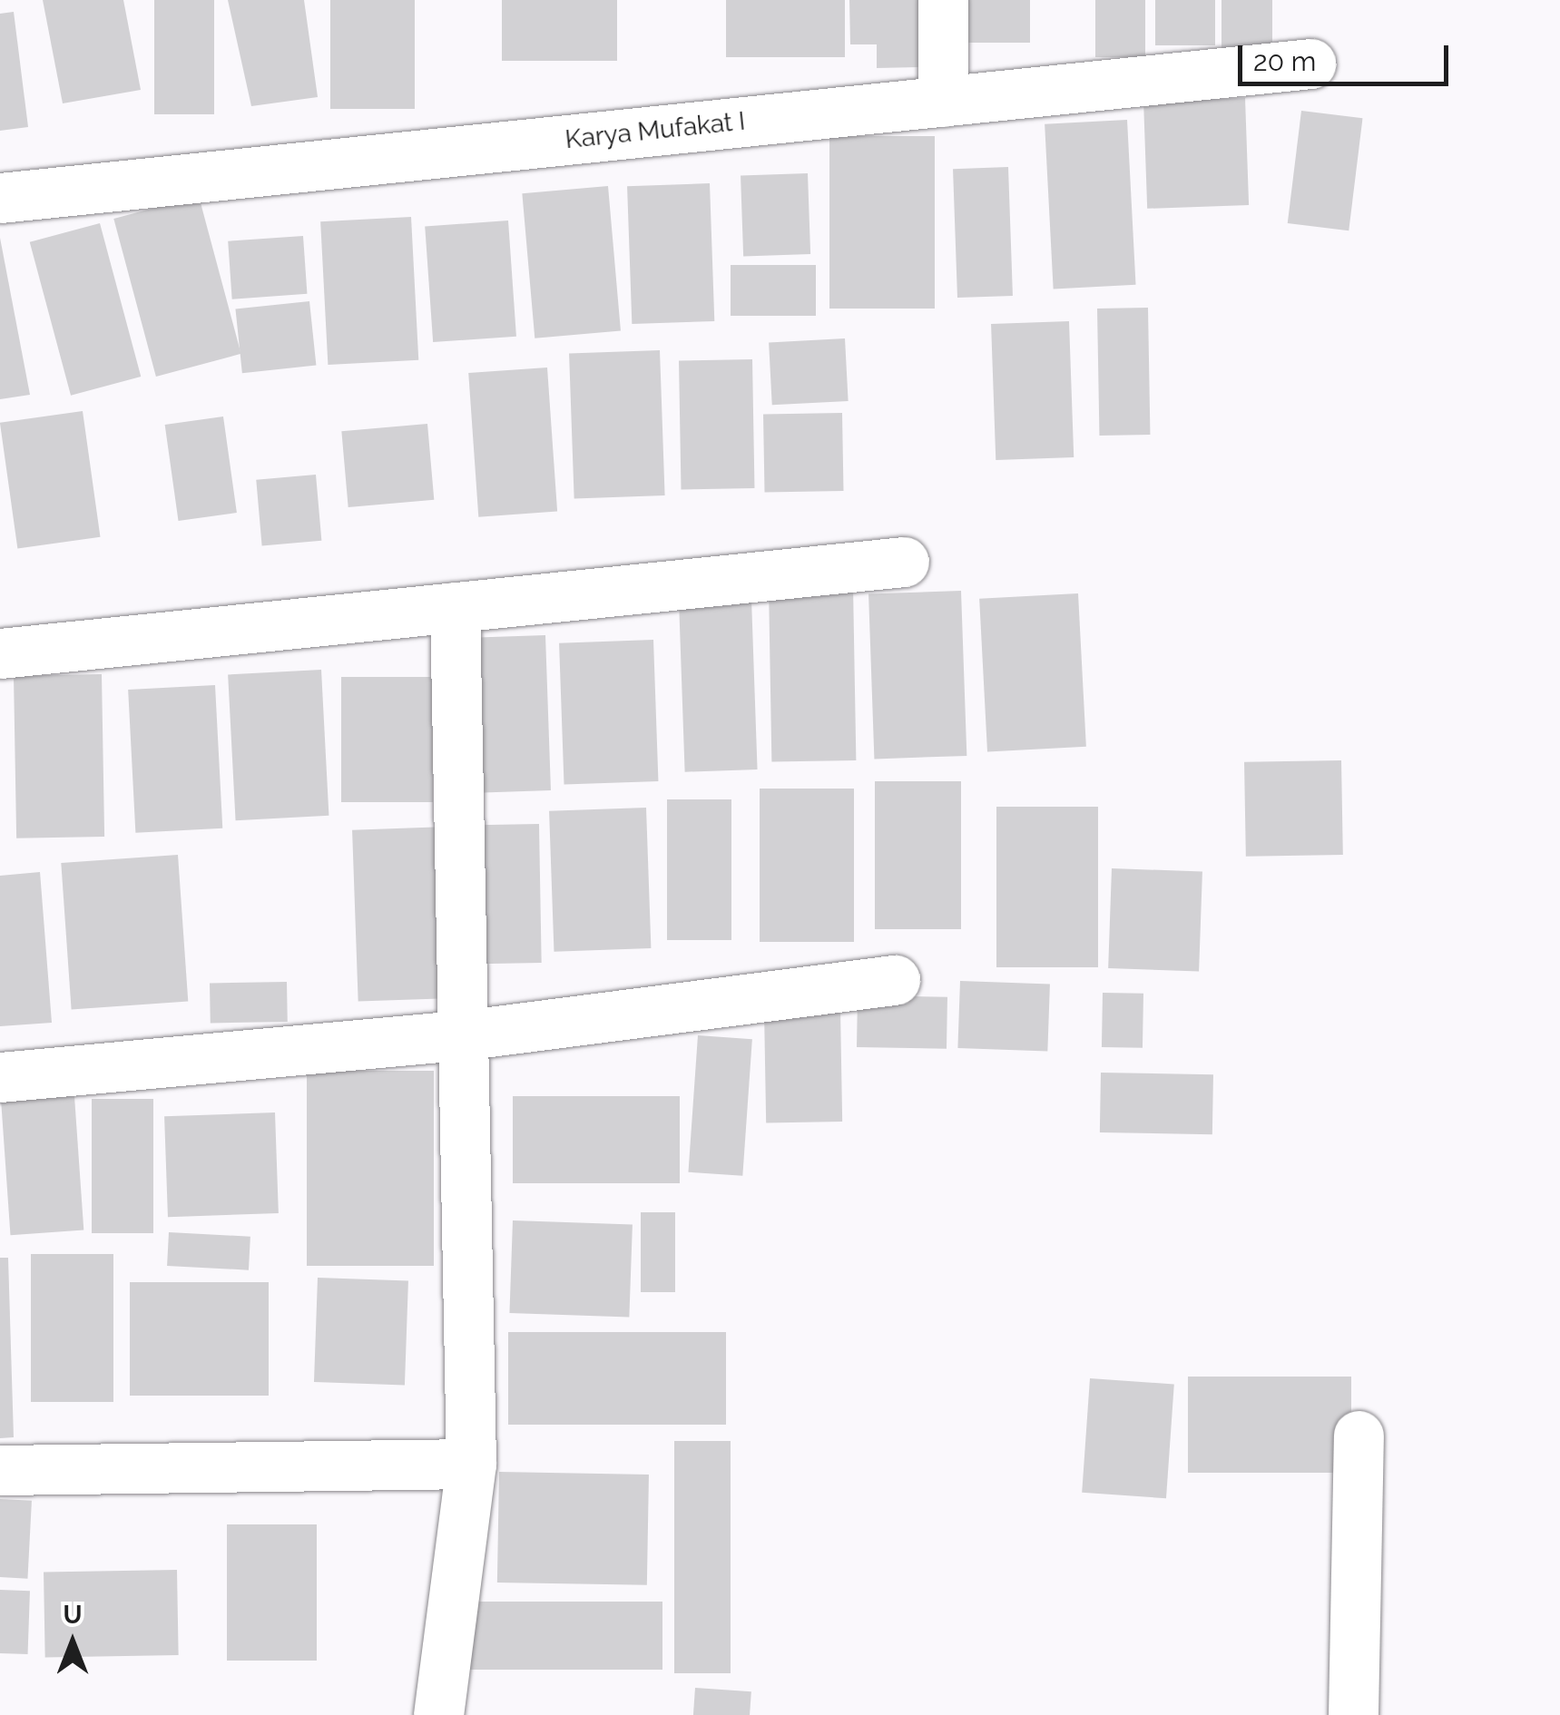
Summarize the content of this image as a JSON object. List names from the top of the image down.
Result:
{
  "streets": {
    "street": ["Karya Mufakat I"]
  },
  "scale_bar": "20 m",
  "north": "top"
}
